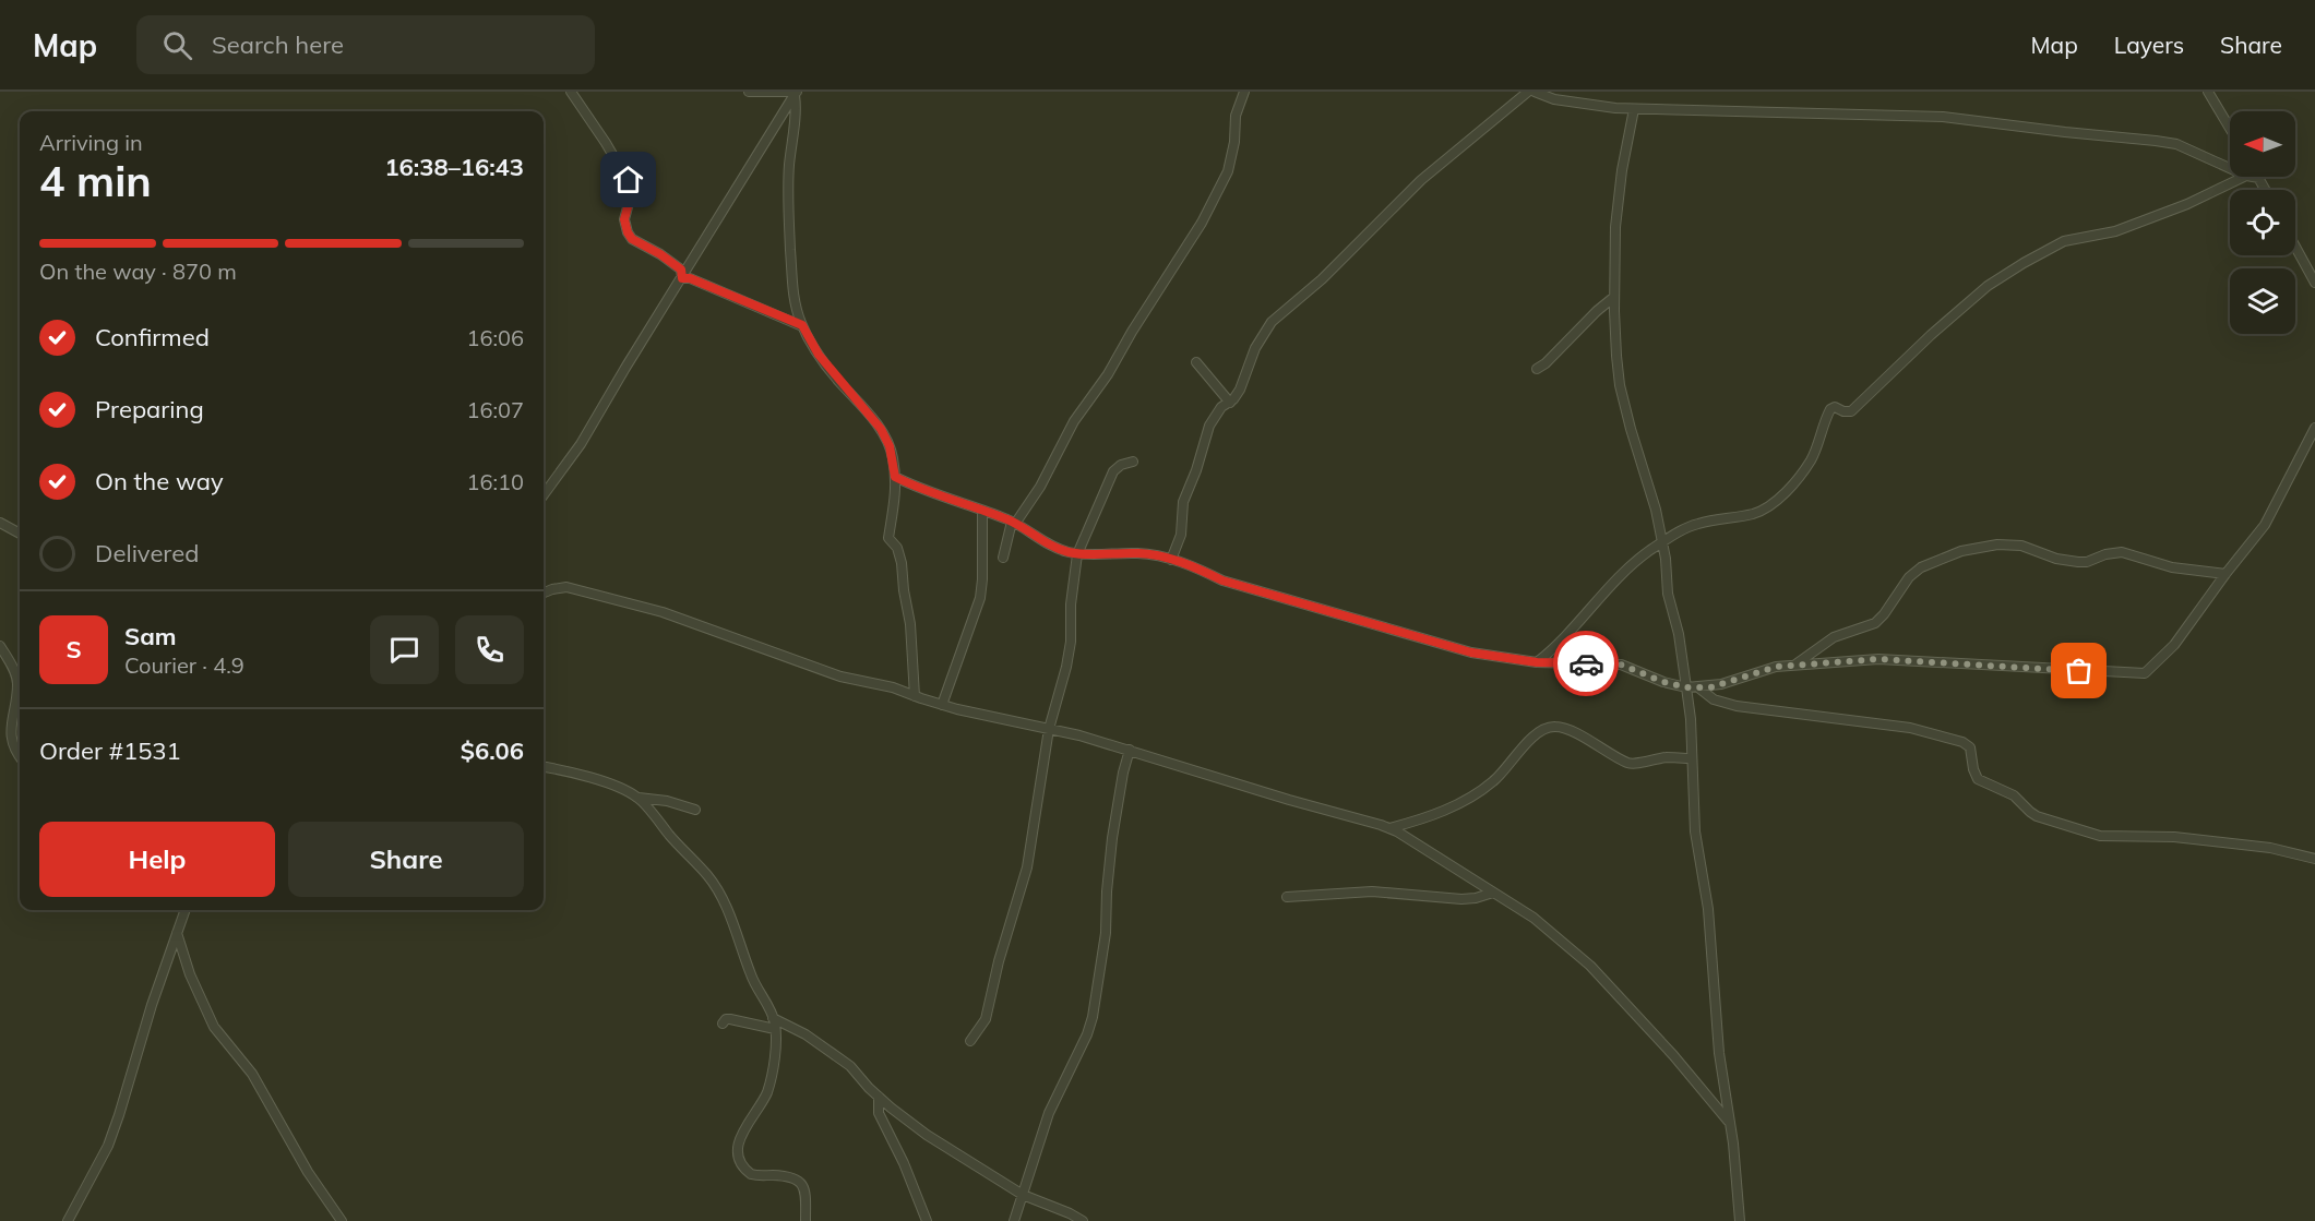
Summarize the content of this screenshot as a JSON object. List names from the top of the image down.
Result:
{
  "north": "left",
  "page": {
    "header": "Map",
    "search": "Search here",
    "nav": ["Map", "Layers", "Share"],
    "heading": ["4 min", "Arriving in", "16:38–16:43"],
    "panel": [
      "Sam",
      "Courier · 4.9",
      "Order #1531",
      "$6.06"
    ],
    "bar": "On the way · 870 m",
    "list": [
      ["Confirmed", "16:06"],
      ["Preparing", "16:07"],
      ["On the way", "16:10"],
      "Delivered"
    ],
    "round": "S",
    "buttons": ["Help", "Share"]
  }
}
